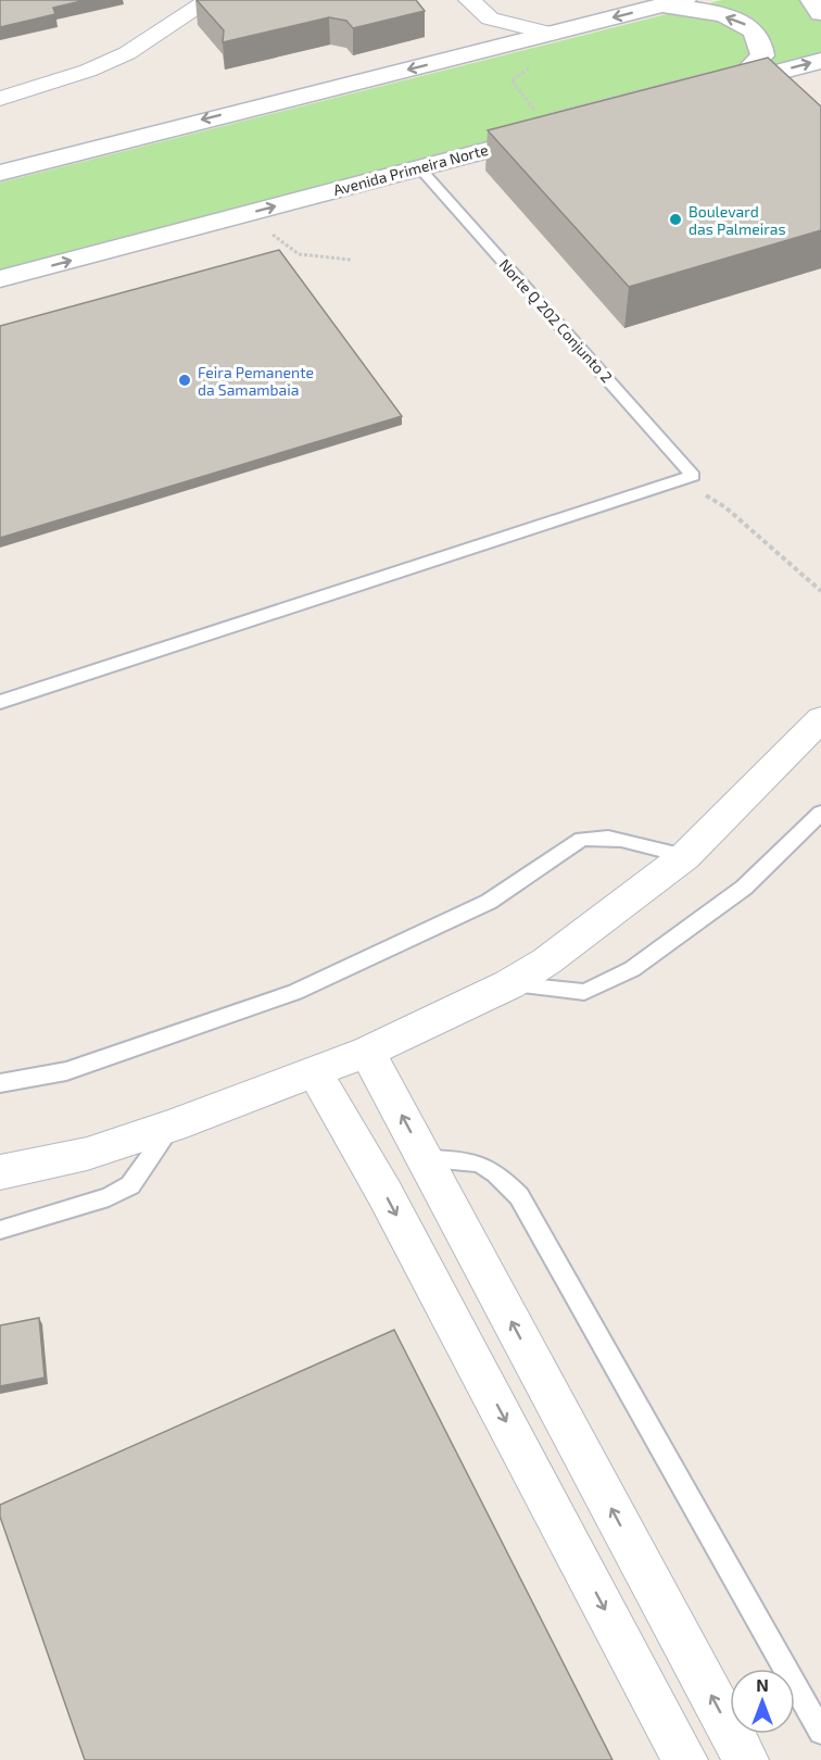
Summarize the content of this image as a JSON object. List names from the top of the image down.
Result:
{
  "streets": {
    "main road": ["Avenida Primeira Norte"],
    "lane": ["Norte Q 202 Conjunto 2"]
  },
  "crossings": [
    ["Avenida Primeira Norte", "Norte Q 202 Conjunto 2"]
  ],
  "places": ["Boulevard das Palmeiras", "Feira Pemanente da Samambaia"],
  "north": "top"
}
